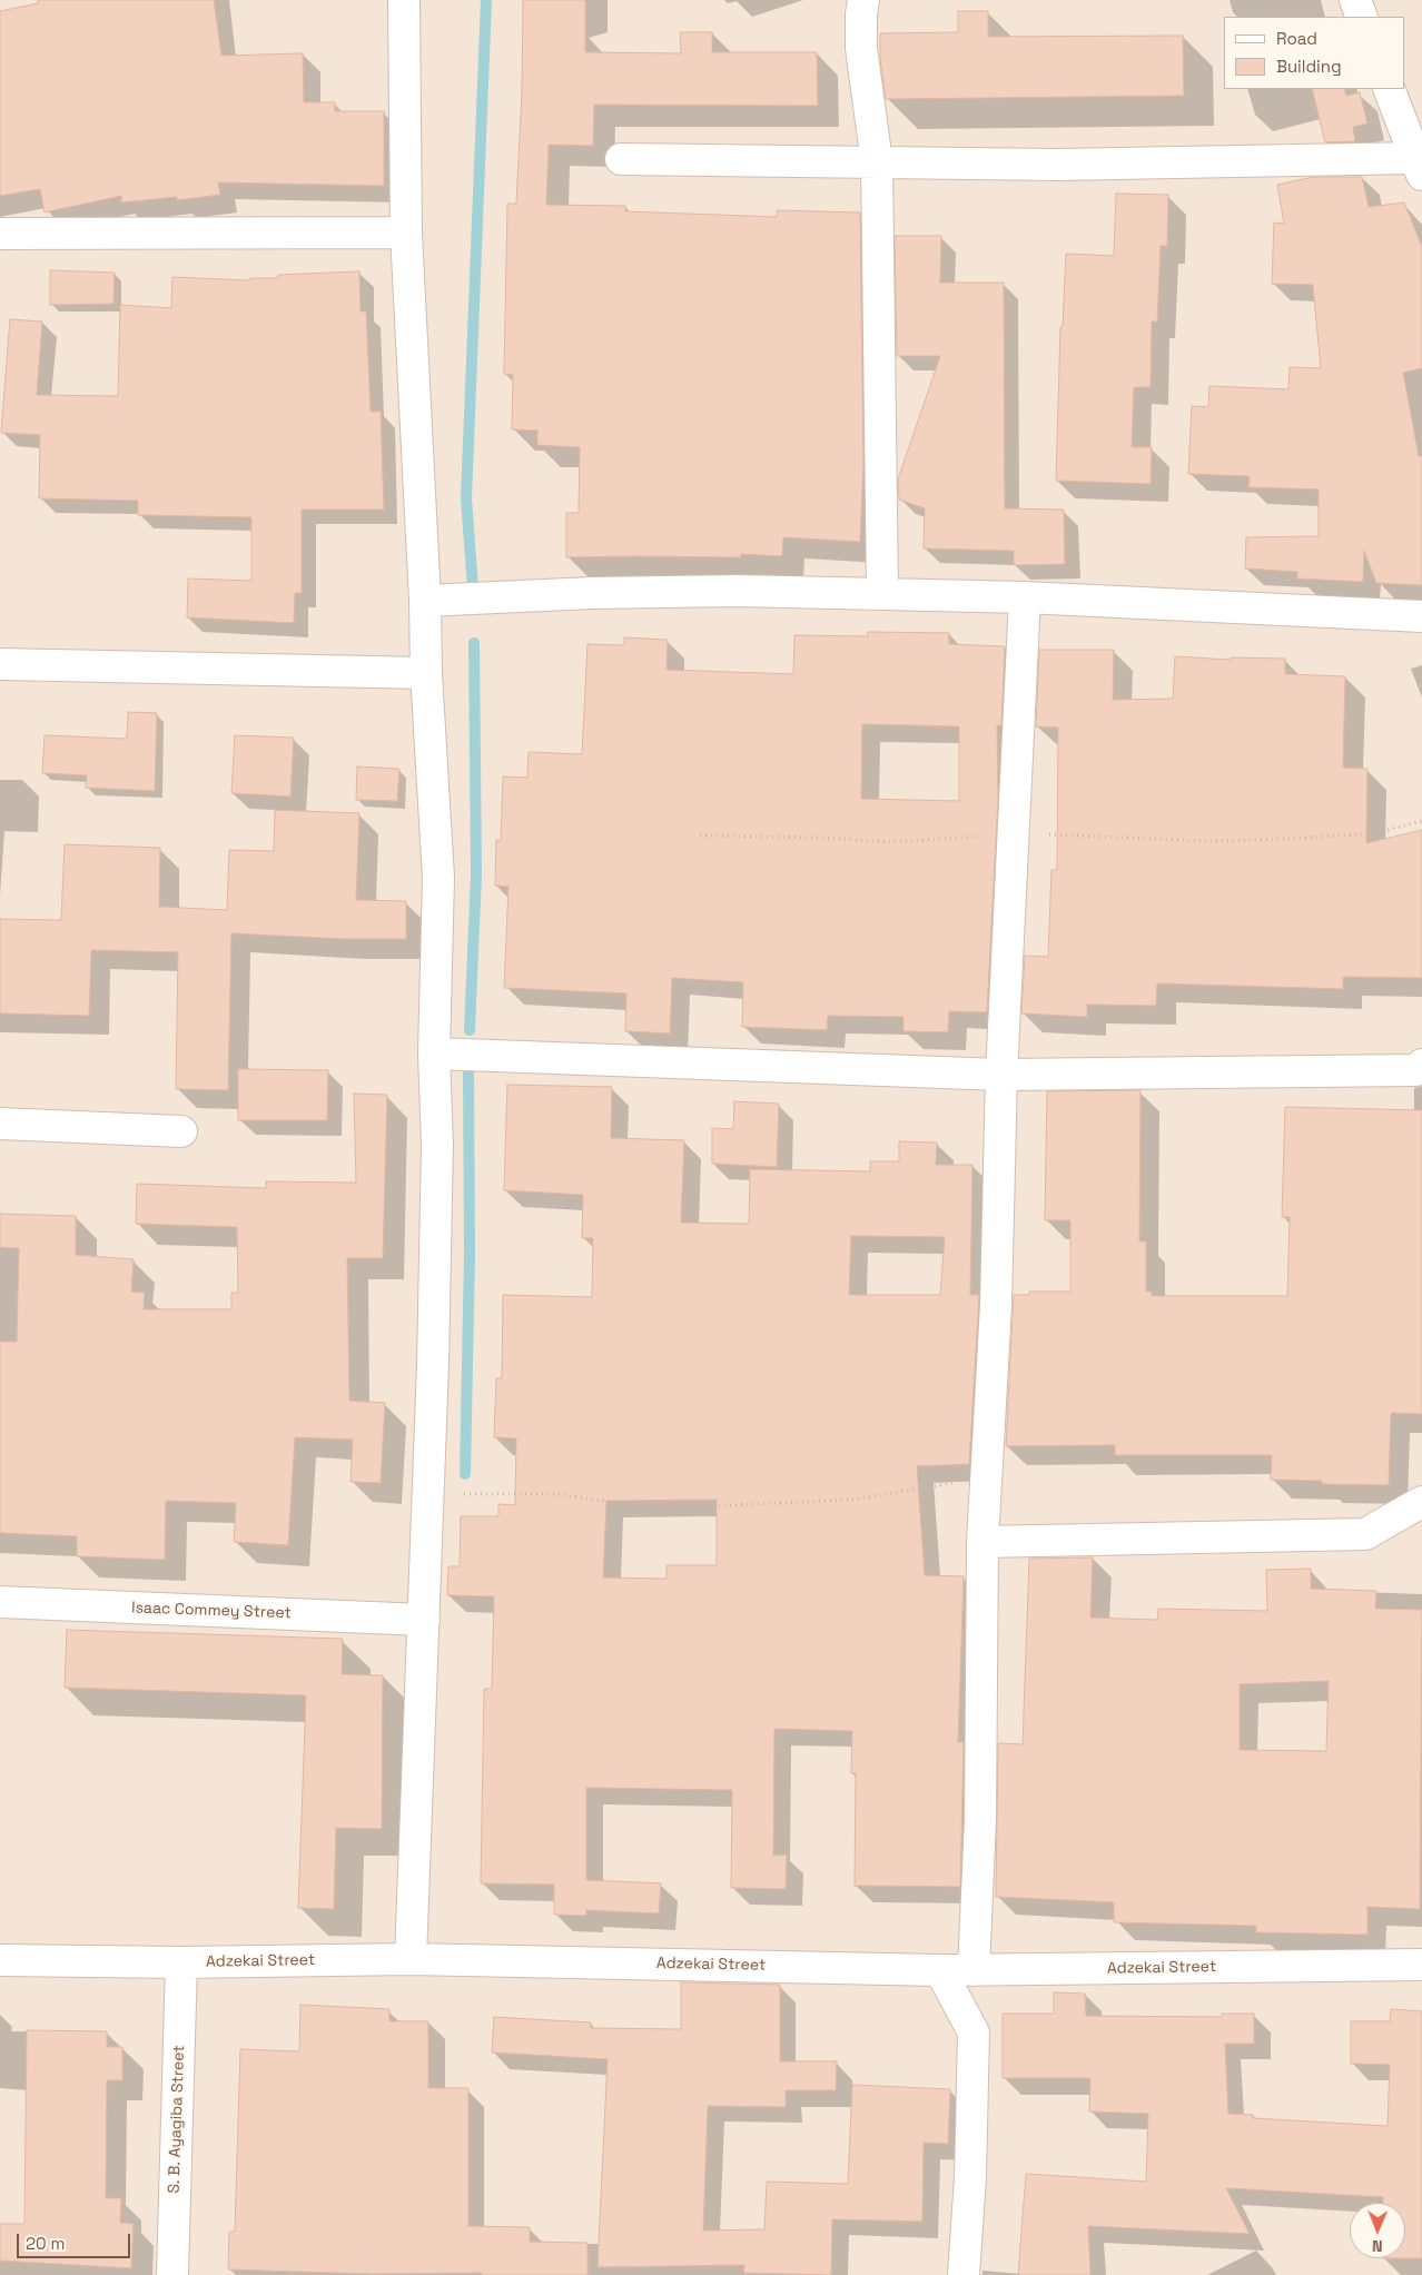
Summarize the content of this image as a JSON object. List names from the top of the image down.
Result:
{
  "streets": {
    "street": ["Isaac Commey Street", "Adzekai Street", "S. B. Ayagiba Street"]
  },
  "crossings": [
    ["Adzekai Street", "S. B. Ayagiba Street"]
  ],
  "legend": ["Road", "Building"],
  "scale_bar": "20 m",
  "north": "bottom"
}
